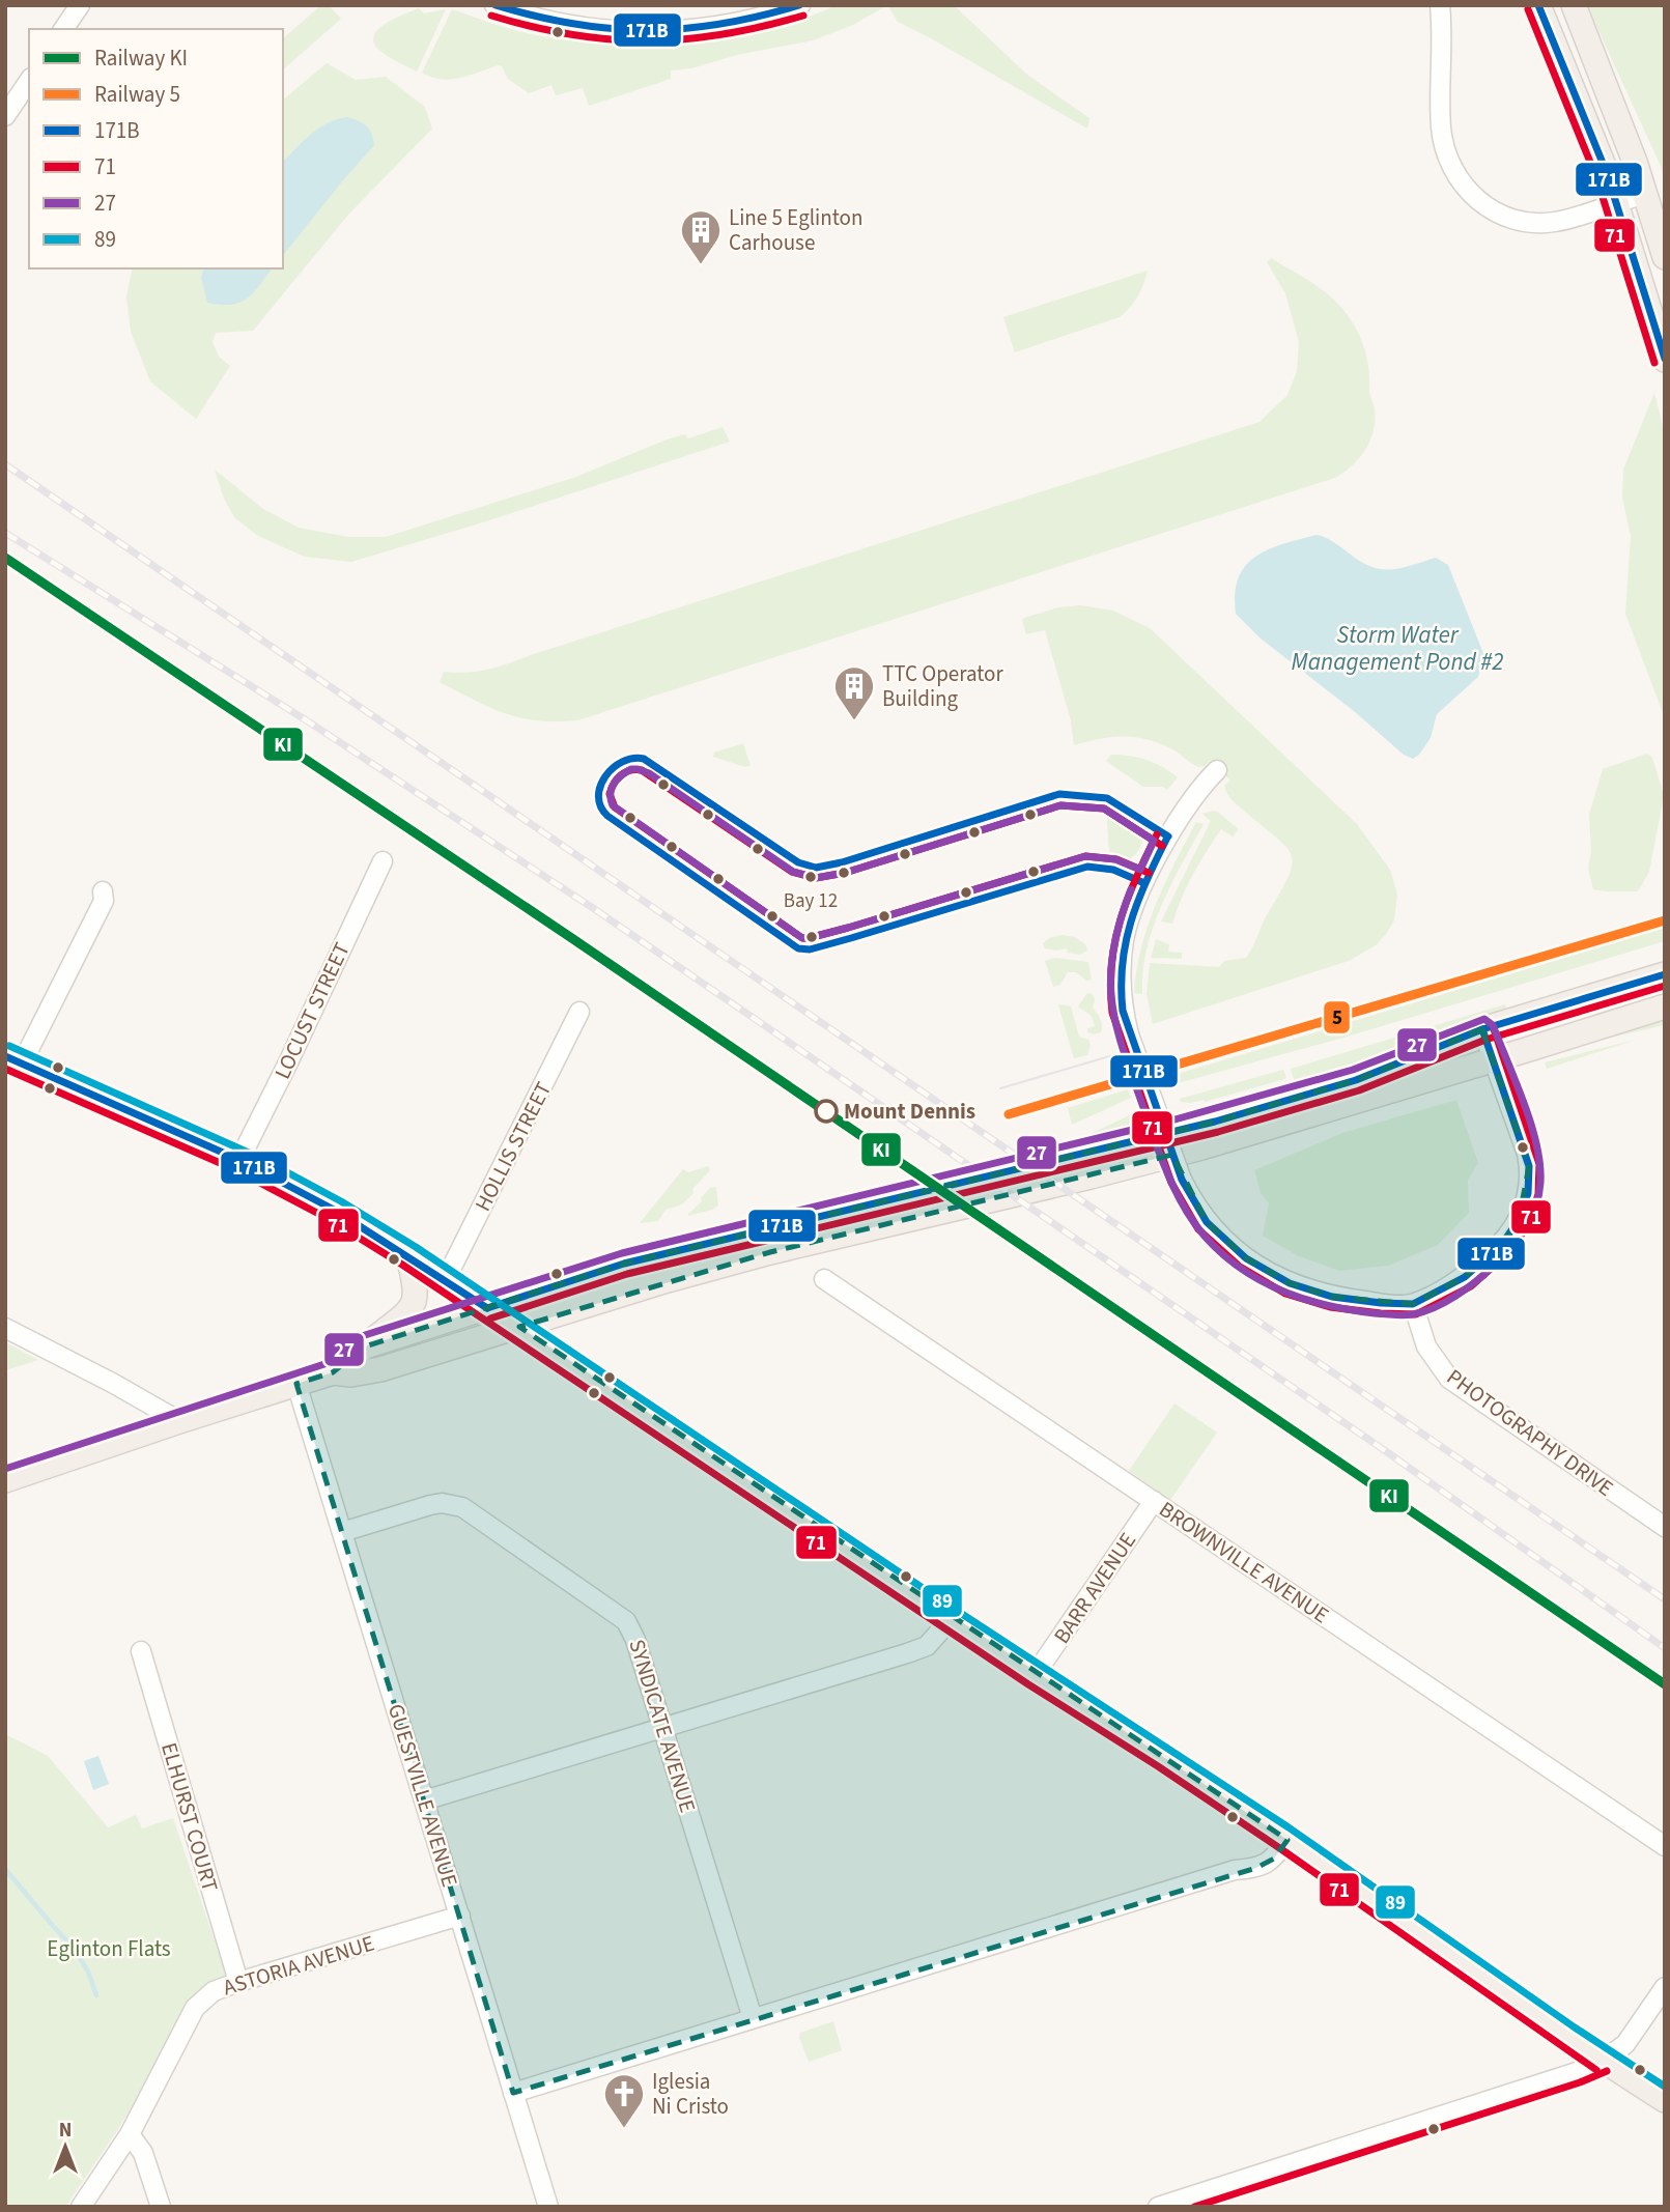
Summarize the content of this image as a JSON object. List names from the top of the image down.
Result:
{
  "streets": {
    "street": [
      "LOCUST STREET",
      "HOLLIS STREET",
      "PHOTOGRAPHY DRIVE",
      "BROWNVILLE AVENUE",
      "BARR AVENUE",
      "SYNDICATE AVENUE",
      "GUESTVILLE AVENUE",
      "ELHURST COURT",
      "ASTORIA AVENUE"
    ]
  },
  "crossings": [
    ["BROWNVILLE AVENUE", "BARR AVENUE"],
    ["SYNDICATE AVENUE", "GUESTVILLE AVENUE"],
    ["GUESTVILLE AVENUE", "ASTORIA AVENUE"],
    ["ELHURST COURT", "ASTORIA AVENUE"]
  ],
  "water": ["Storm Water Management Pond #2"],
  "parks": ["Eglinton Flats"],
  "places": {
    "building": ["Line 5 Eglinton Carhouse", "TTC Operator Building"],
    "other": ["Bay 12", "Mount Dennis"],
    "church": ["Iglesia Ni Cristo"]
  },
  "lines": [
    "transit line 171B",
    "transit line 71",
    "rail line KI",
    "transit line 27",
    "rail line 5",
    "transit line 89"
  ],
  "legend": [
    "Railway KI",
    "Railway 5",
    "171B",
    "71",
    "27",
    "89"
  ],
  "north": "top"
}
